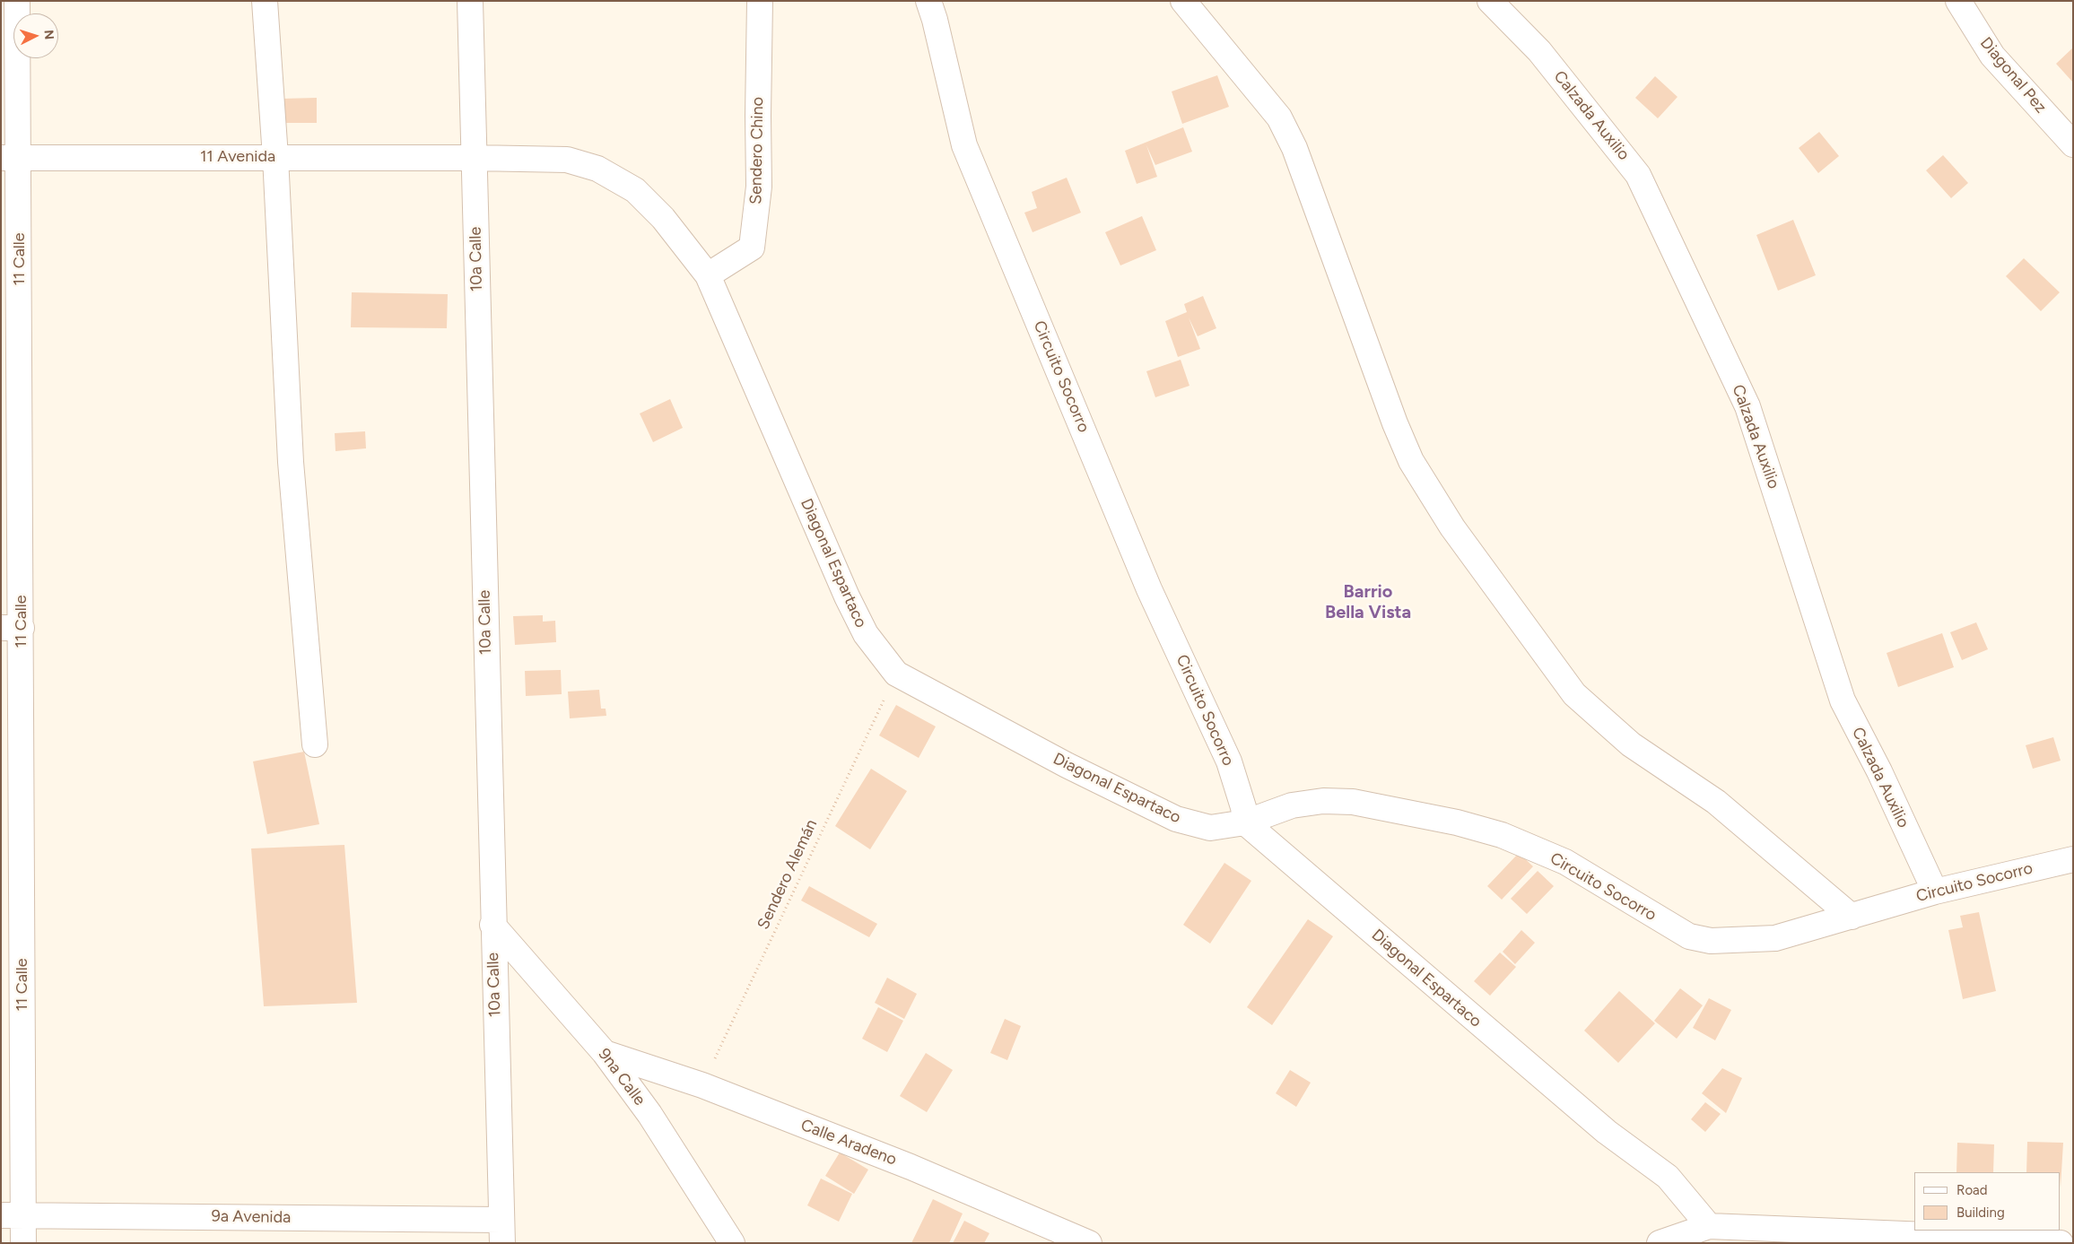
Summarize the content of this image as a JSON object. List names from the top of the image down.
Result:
{
  "streets": {
    "street": [
      "Diagonal Pez",
      "Calzada Auxilio",
      "Sendero Chino",
      "11 Avenida",
      "11 Calle",
      "10a Calle",
      "Circuito Socorro",
      "Diagonal Espartaco",
      "9na Calle",
      "Calle Aradeno",
      "9a Avenida"
    ],
    "path": ["Sendero Alemán"]
  },
  "crossings": [
    ["Calzada Auxilio", "Circuito Socorro"],
    ["Sendero Chino", "Diagonal Espartaco"],
    ["11 Avenida", "11 Calle"],
    ["11 Avenida", "10a Calle"],
    ["11 Avenida", "Diagonal Espartaco"],
    ["11 Calle", "9a Avenida"],
    ["10a Calle", "Diagonal Espartaco"],
    ["10a Calle", "9na Calle"],
    ["10a Calle", "9a Avenida"],
    ["Circuito Socorro", "Diagonal Espartaco"],
    ["Diagonal Espartaco", "Sendero Alemán"],
    ["Sendero Alemán", "Calle Aradeno"],
    ["9na Calle", "Calle Aradeno"]
  ],
  "districts": ["Barrio Bella Vista"],
  "legend": ["Road", "Building"],
  "north": "right"
}
